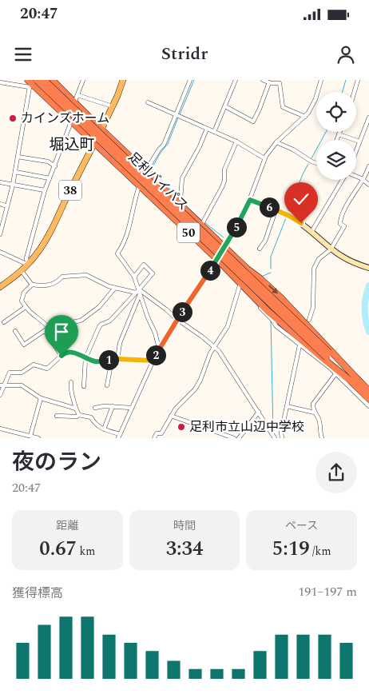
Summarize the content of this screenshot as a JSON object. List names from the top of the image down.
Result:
{
  "streets": {
    "highway": ["足利バイパス", "50"],
    "main road": ["38"]
  },
  "crossings": [
    ["足利バイパス", "50"],
    ["38", "50"]
  ],
  "districts": ["堀込町"],
  "places": ["カインズホーム", "足利市立山辺中学校"],
  "page": {
    "status": "20:47",
    "header": "Stridr",
    "pins": [
      "6",
      "5",
      "4",
      "3",
      "2",
      "1"
    ],
    "heading": ["夜のラン", "20:47"],
    "stats": [
      ["距離", "0.67 km"],
      ["時間", "3:34"],
      ["ペース", "5:19 /km"]
    ],
    "chart": ["獲得標高", "191–197 m"]
  }
}
